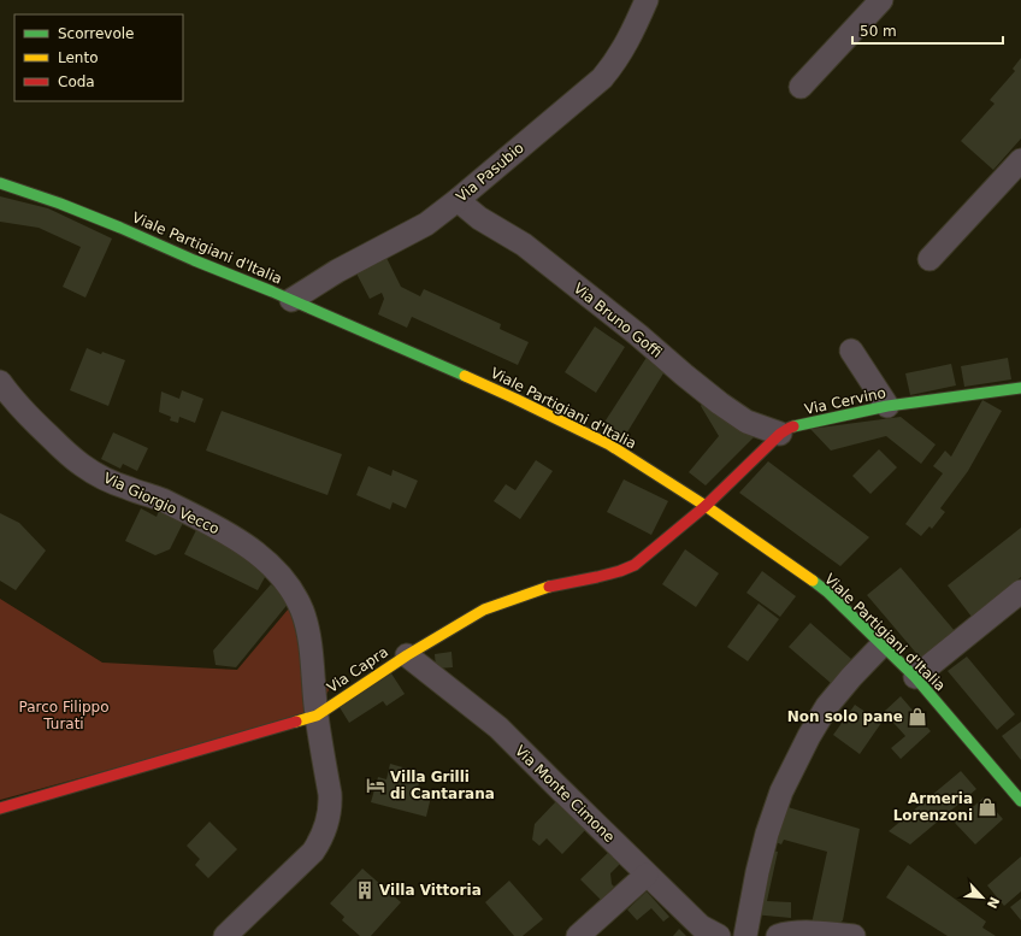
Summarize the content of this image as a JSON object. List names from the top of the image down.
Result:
{
  "streets": {
    "street": [
      "Via Pasubio",
      "Viale Partigiani d'Italia",
      "Via Bruno Goffi",
      "Via Cervino",
      "Via Giorgio Vecco",
      "Via Capra",
      "Via Monte Cimone"
    ]
  },
  "crossings": [
    ["Via Pasubio", "Viale Partigiani d'Italia"],
    ["Via Pasubio", "Via Bruno Goffi"],
    ["Viale Partigiani d'Italia", "Via Cervino"],
    ["Viale Partigiani d'Italia", "Via Capra"],
    ["Via Bruno Goffi", "Via Cervino"],
    ["Via Cervino", "Via Capra"],
    ["Via Giorgio Vecco", "Via Capra"],
    ["Via Capra", "Via Monte Cimone"]
  ],
  "parks": ["Parco Filippo Turati"],
  "places": {
    "shop": ["Non solo pane", "Armeria Lorenzoni"],
    "hotel": ["Villa Grilli di Cantarana"],
    "building": ["Villa Vittoria"]
  },
  "legend": ["Scorrevole", "Lento", "Coda"],
  "scale_bar": "50 m",
  "north": "bottom right"
}
